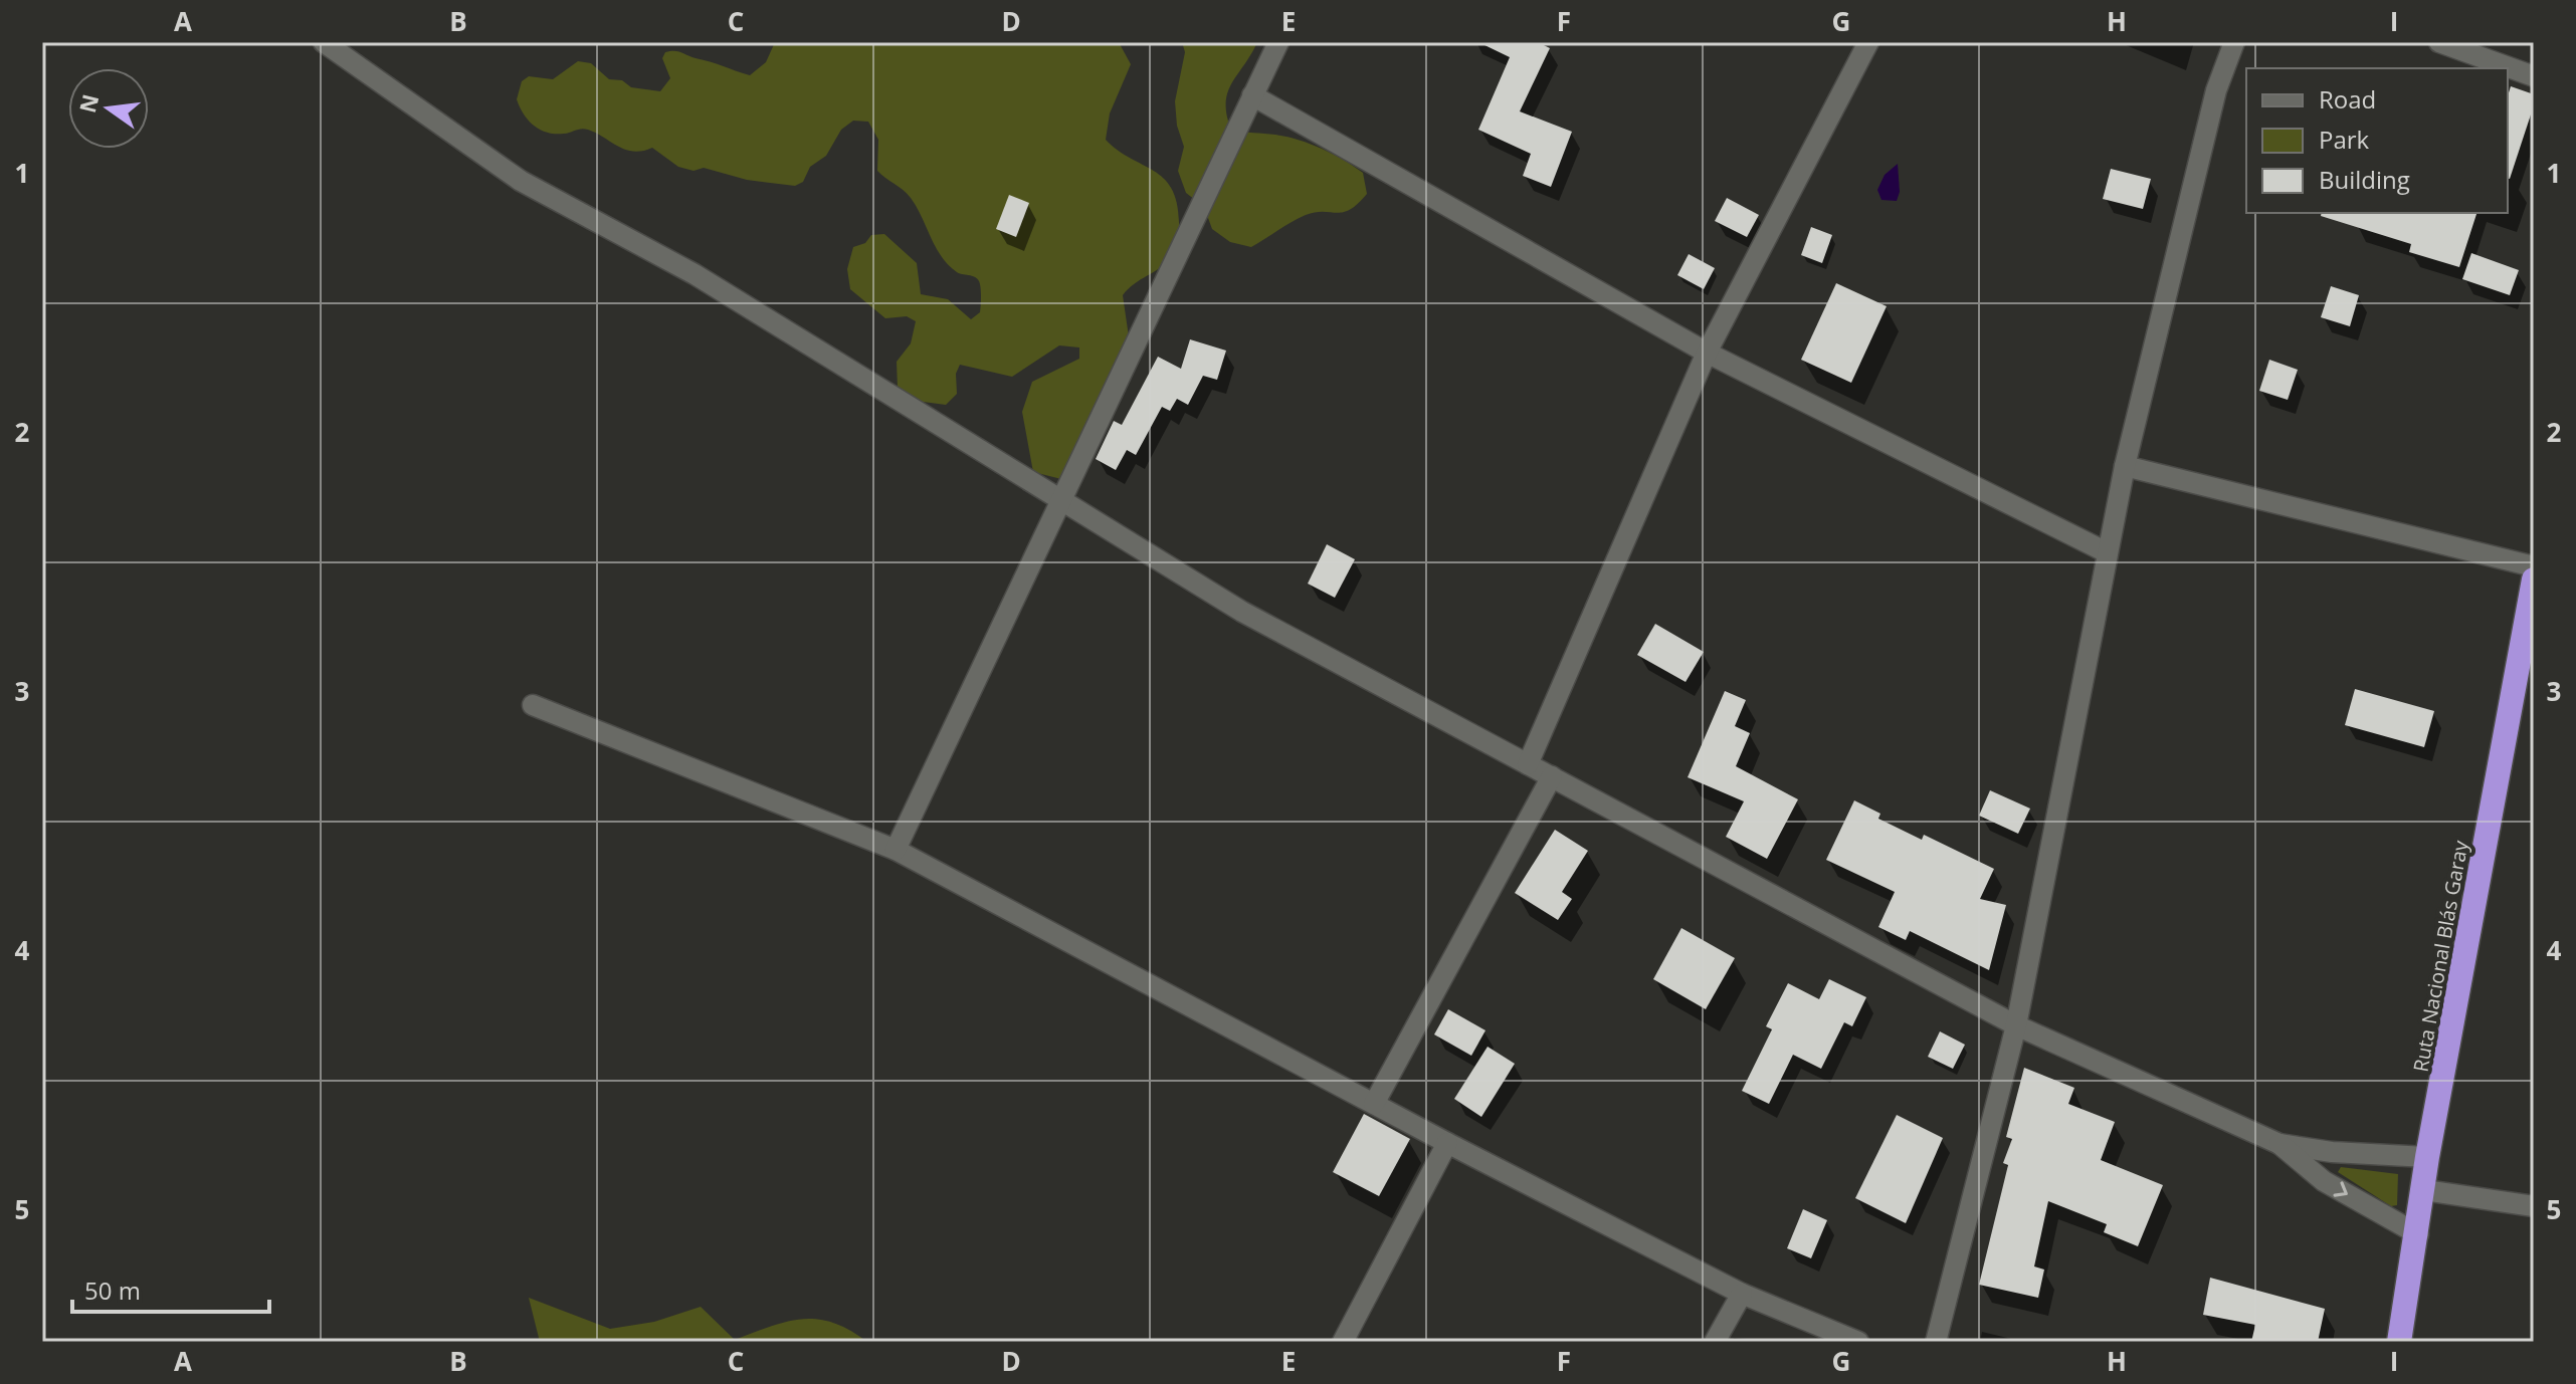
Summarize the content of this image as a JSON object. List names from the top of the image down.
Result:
{
  "streets": {
    "highway": ["Ruta Nacional Blás Garay"]
  },
  "legend": ["Road", "Park", "Building"],
  "scale_bar": "50 m",
  "north": "left",
  "grid": {
    "columns": [
      "A",
      "B",
      "C",
      "D",
      "E",
      "F",
      "G",
      "H",
      "I"
    ],
    "rows": [
      "1",
      "2",
      "3",
      "4",
      "5"
    ]
  }
}
